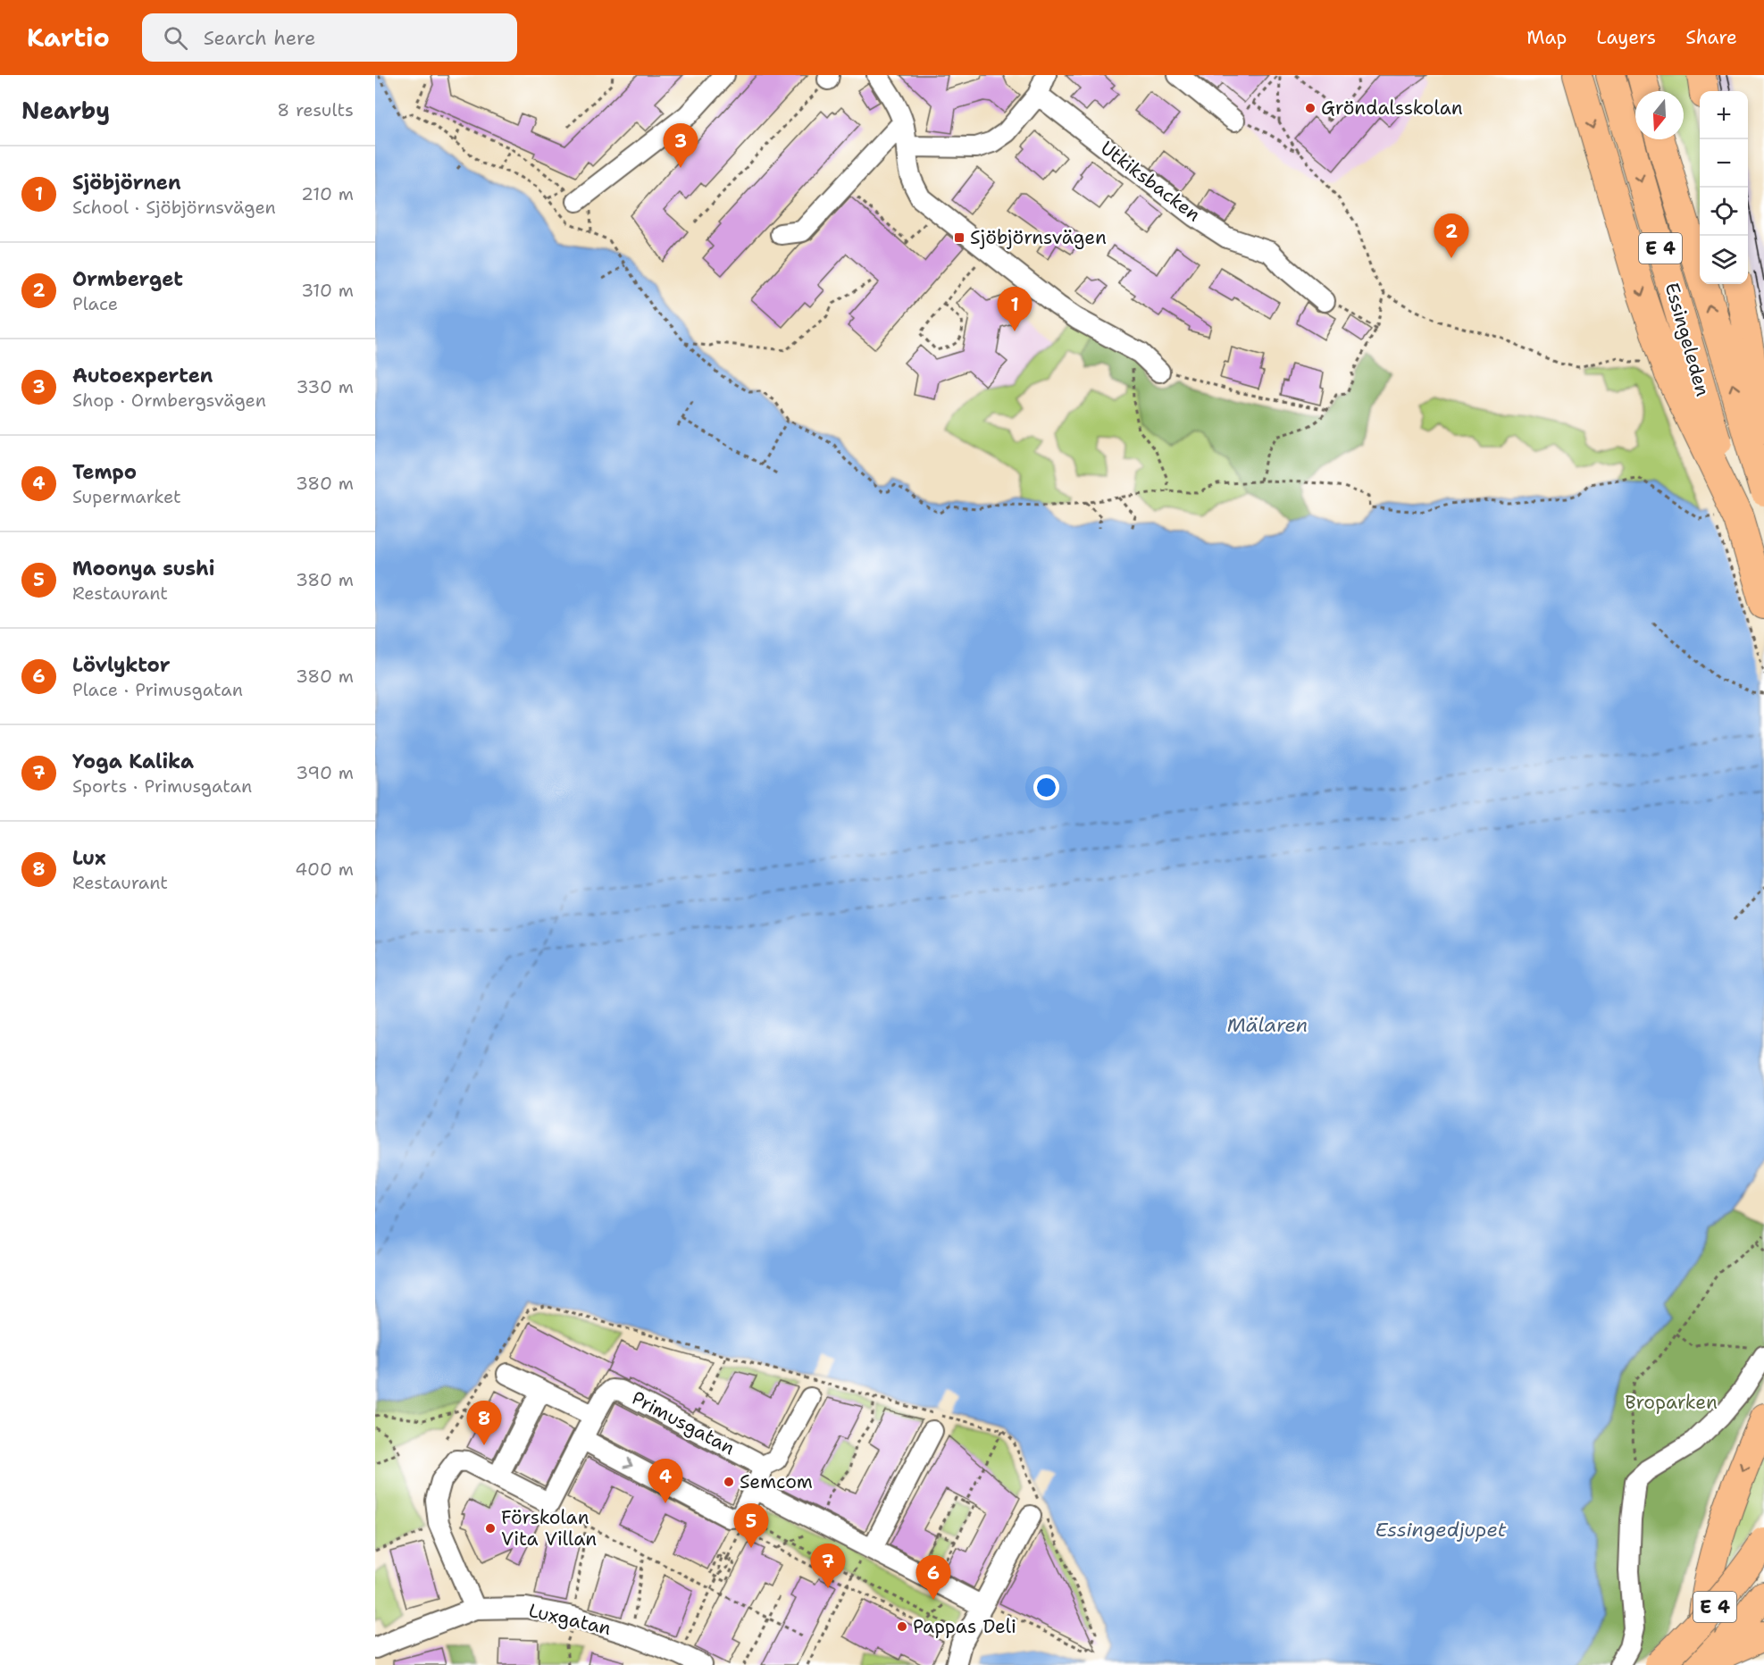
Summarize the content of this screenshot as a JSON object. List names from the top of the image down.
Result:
{
  "streets": {
    "highway": ["E 4", "Essingeleden"],
    "street": ["Utkiksbacken", "Primusgatan", "Luxgatan"]
  },
  "crossings": [
    ["Primusgatan", "Luxgatan"]
  ],
  "water": ["Mälaren", "Essingedjupet"],
  "parks": ["Broparken"],
  "places": {
    "other": [
      "Gröndalsskolan",
      "Semcom",
      "Förskolan Vita Villan",
      "Pappas Deli"
    ],
    "transit": ["Sjöbjörnsvägen"]
  },
  "north": "bottom",
  "page": {
    "header": "Kartio",
    "search": "Search here",
    "nav": ["Map", "Layers", "Share"],
    "heading": ["Nearby", "8 results"],
    "map_buttons": ["+", "−"],
    "pins": [
      "3",
      "2",
      "1",
      "8",
      "4",
      "5",
      "7",
      "6"
    ],
    "list": [
      {
        "mark": "1",
        "name": "Sjöbjörnen",
        "note": "School · Sjöbjörnsvägen",
        "value": "210 m"
      },
      {
        "mark": "2",
        "name": "Ormberget",
        "note": "Place",
        "value": "310 m"
      },
      {
        "mark": "3",
        "name": "Autoexperten",
        "note": "Shop · Ormbergsvägen",
        "value": "330 m"
      },
      {
        "mark": "4",
        "name": "Tempo",
        "note": "Supermarket",
        "value": "380 m"
      },
      {
        "mark": "5",
        "name": "Moonya sushi",
        "note": "Restaurant",
        "value": "380 m"
      },
      {
        "mark": "6",
        "name": "Lövlyktor",
        "note": "Place · Primusgatan",
        "value": "380 m"
      },
      {
        "mark": "7",
        "name": "Yoga Kalika",
        "note": "Sports · Primusgatan",
        "value": "390 m"
      },
      {
        "mark": "8",
        "name": "Lux",
        "note": "Restaurant",
        "value": "400 m"
      }
    ]
  }
}
